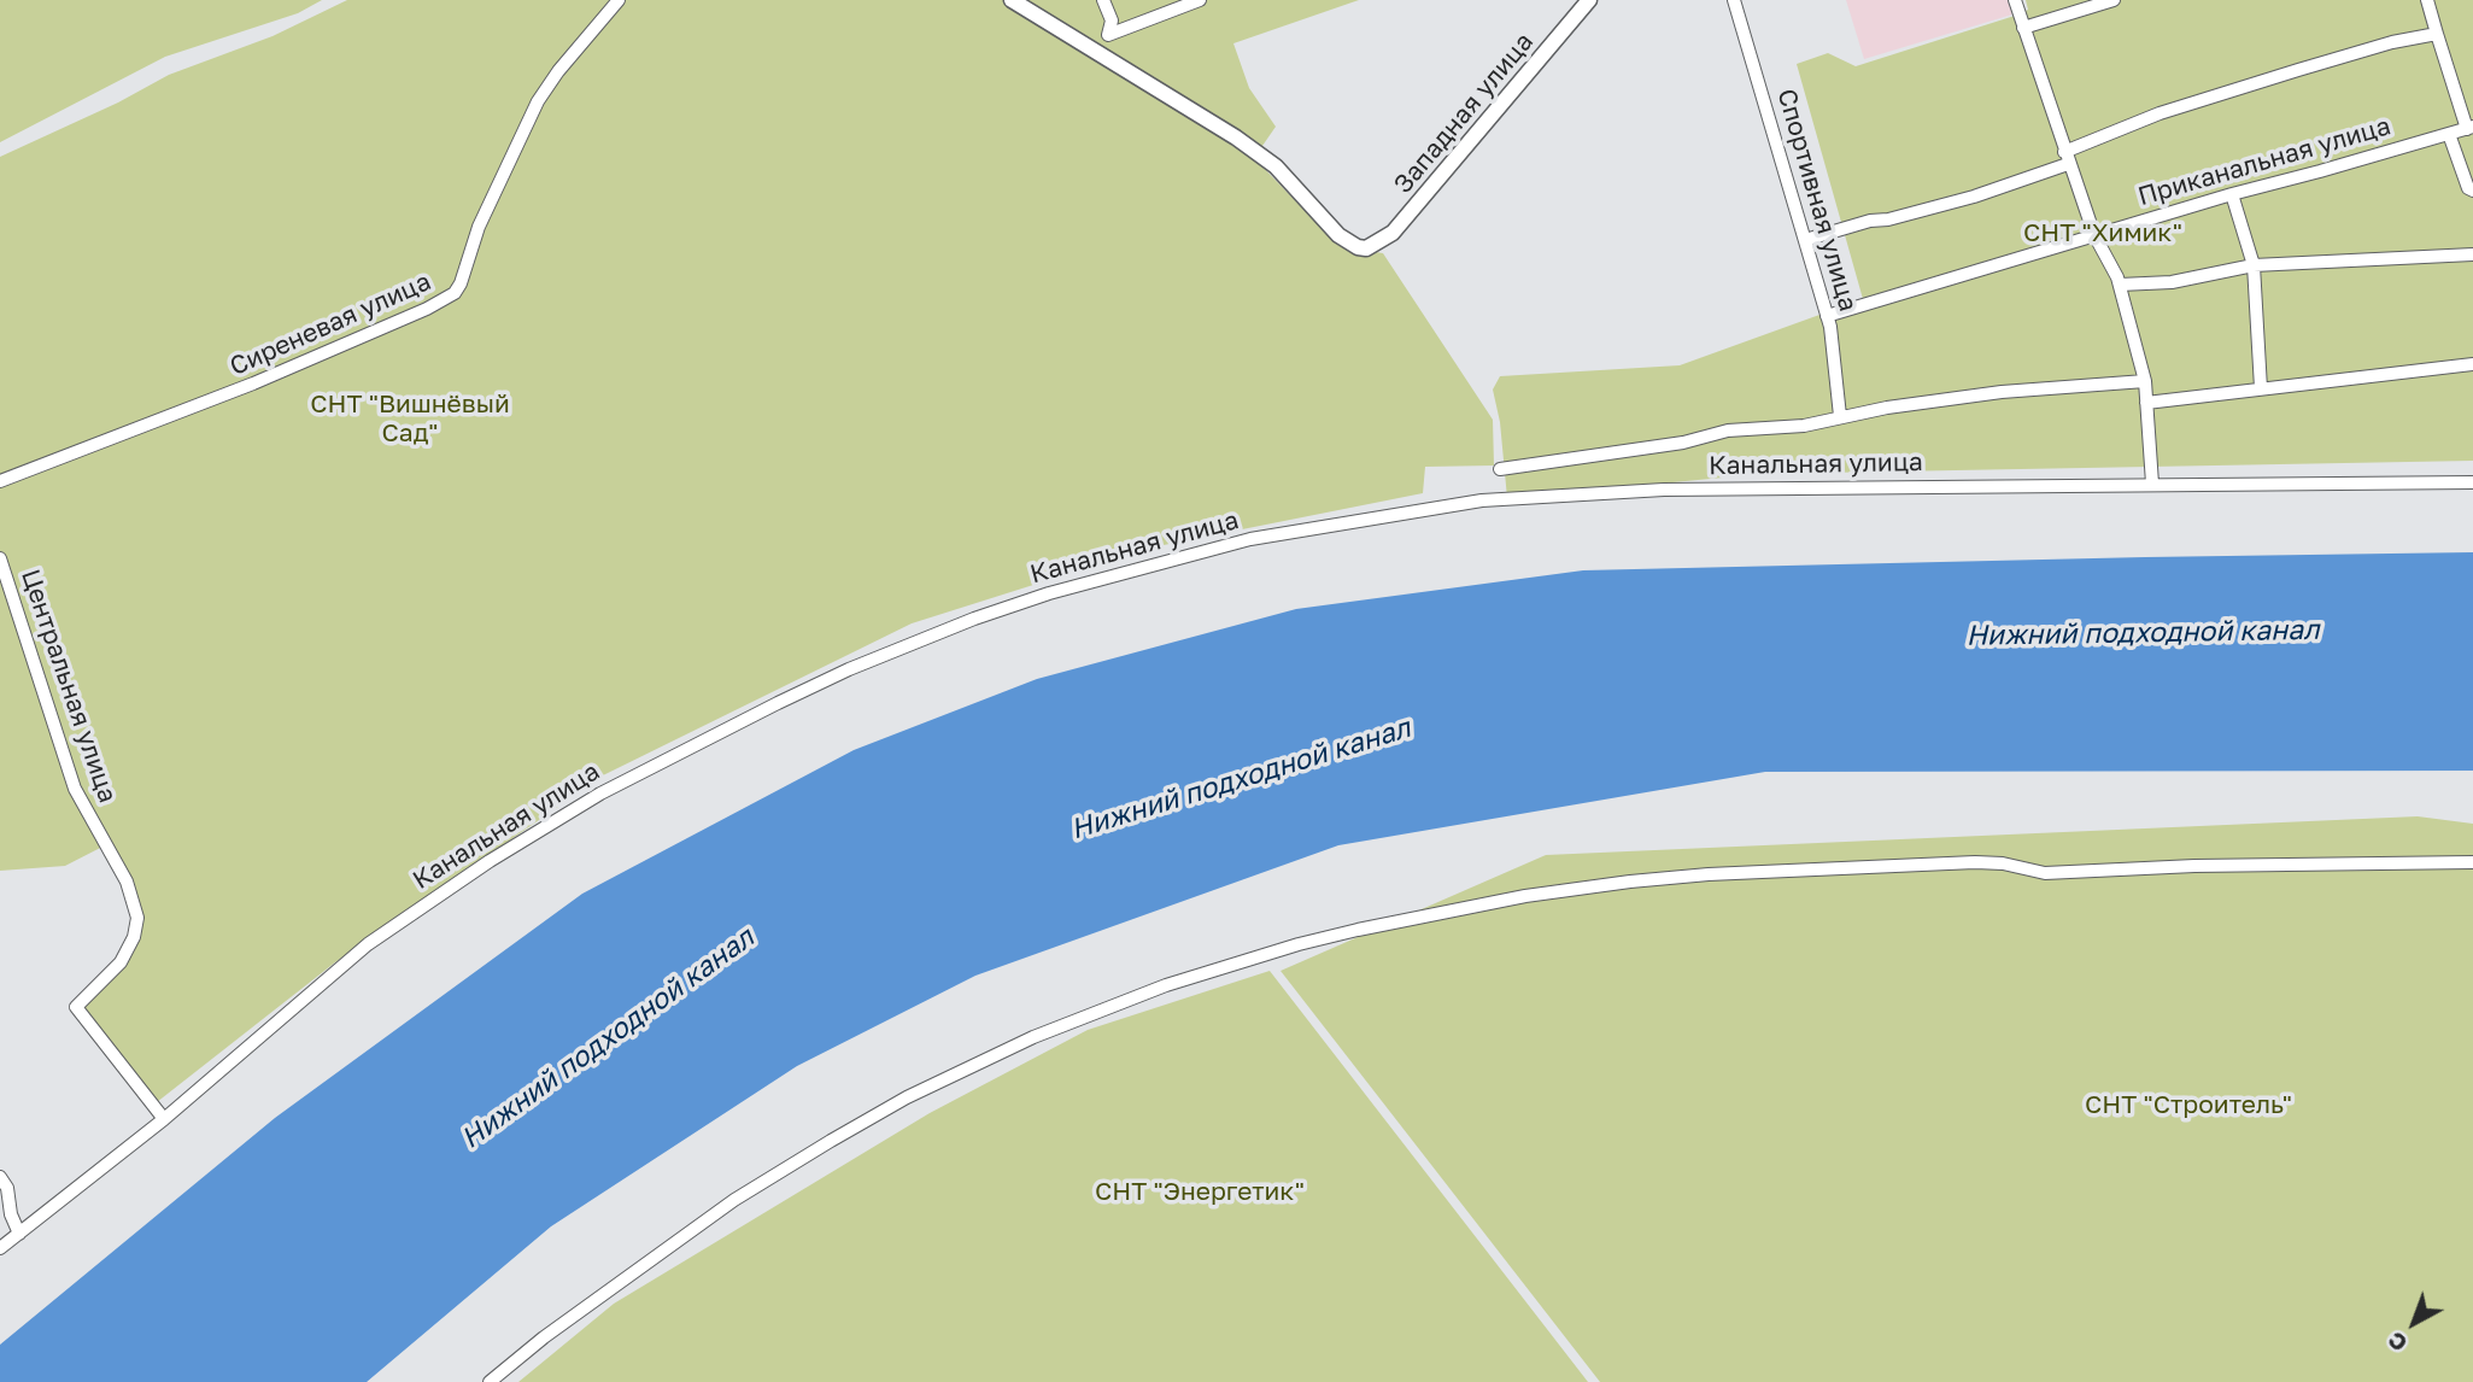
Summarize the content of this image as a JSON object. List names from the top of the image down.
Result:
{
  "streets": {
    "street": [
      "Западная улица",
      "Приканальная улица",
      "Спортивная улица",
      "Сиреневая улица",
      "Канальная улица",
      "Центральная улица"
    ]
  },
  "crossings": [
    ["Приканальная улица", "Спортивная улица"],
    ["Канальная улица", "Центральная улица"]
  ],
  "water": ["Нижний подходной канал"],
  "parks": [
    "СНТ \"Химик\"",
    "СНТ \"Вишнёвый Сад\"",
    "СНТ \"Строитель\"",
    "СНТ \"Энергетик\""
  ],
  "north": "bottom left"
}
